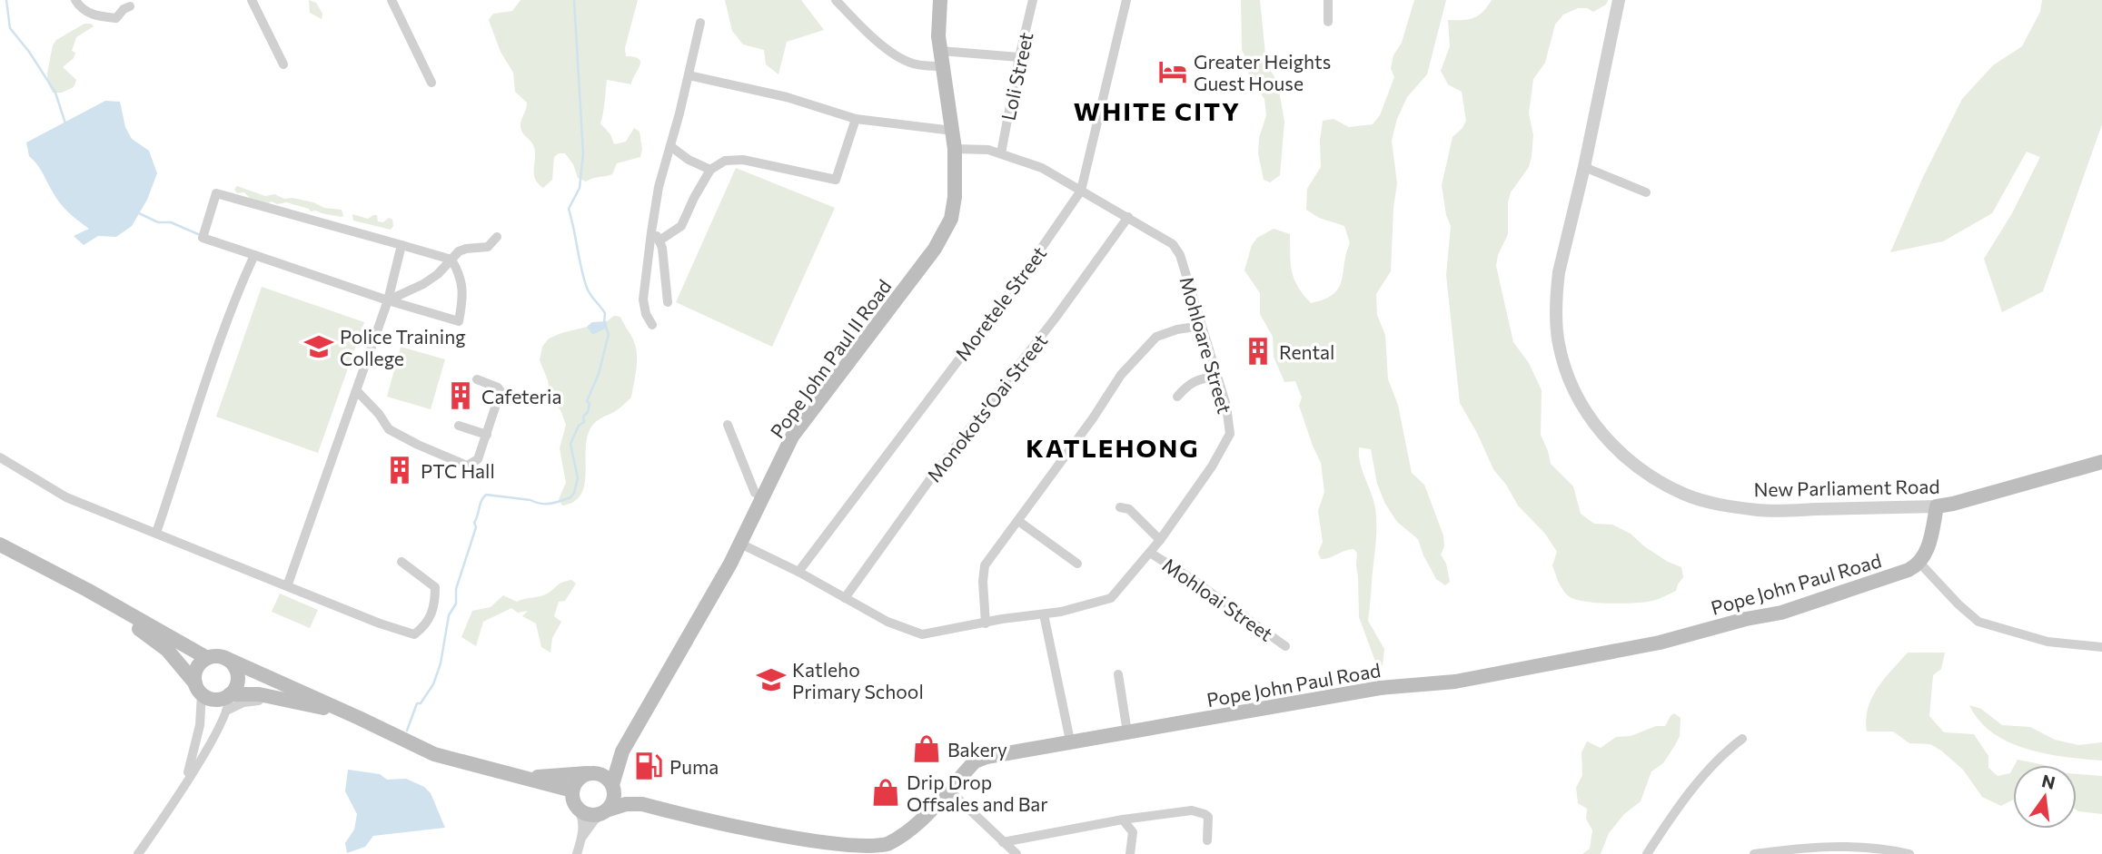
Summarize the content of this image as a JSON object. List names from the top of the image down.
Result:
{
  "streets": {
    "main road": ["Pope John Paul II Road", "New Parliament Road", "Pope John Paul Road"],
    "street": [
      "Loli Street",
      "Moretele Street",
      "Mohloare Street",
      "Monokots'Oai Street",
      "Mohloai Street"
    ]
  },
  "crossings": [
    ["Loli Street", "Mohloare Street"],
    ["Moretele Street", "Mohloare Street"],
    ["Mohloare Street", "Pope John Paul II Road"],
    ["Mohloare Street", "Monokots'Oai Street"],
    ["Mohloare Street", "Mohloai Street"]
  ],
  "districts": ["WHITE CITY", "KATLEHONG"],
  "places": {
    "hotel": ["Greater Heights Guest House"],
    "school or university": ["Police Training College", "Katleho Primary School"],
    "building": ["Rental", "Cafeteria", "PTC Hall"],
    "shop": ["Bakery", "Drip Drop Offsales and Bar"],
    "fuel station": ["Puma"]
  },
  "north": "top"
}
